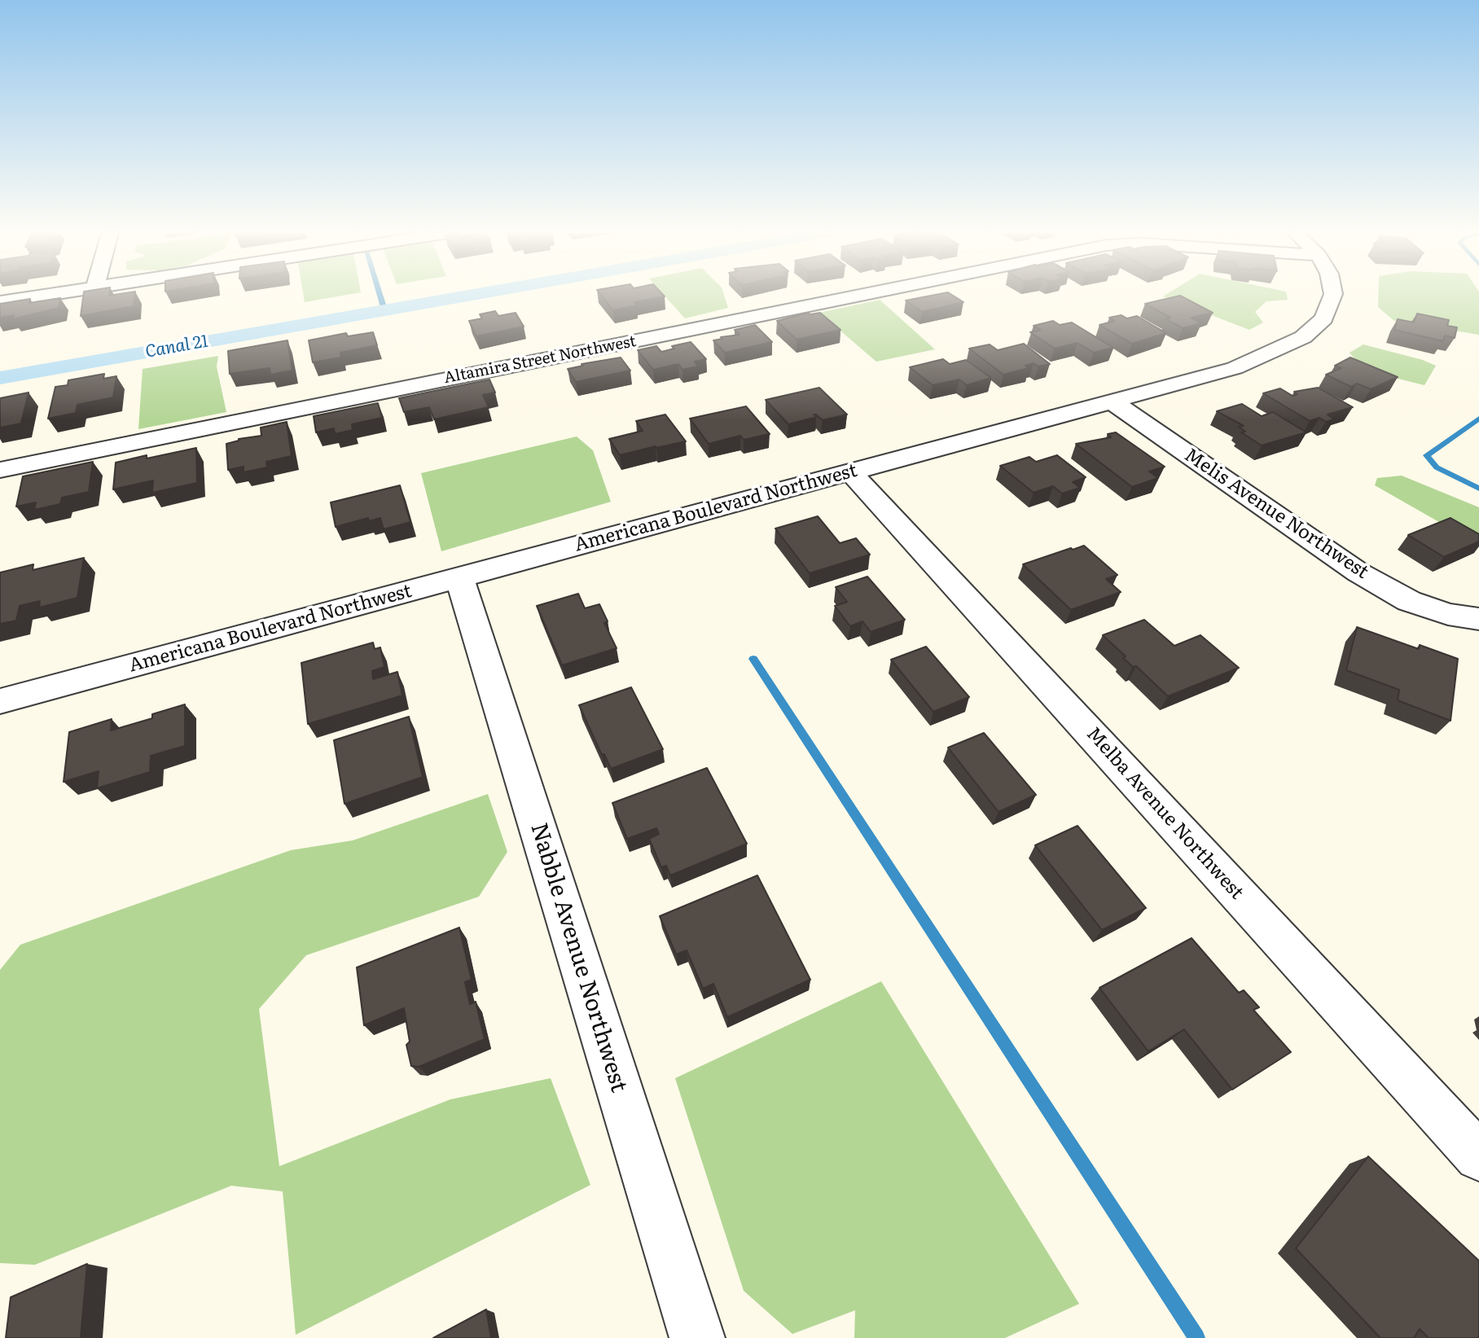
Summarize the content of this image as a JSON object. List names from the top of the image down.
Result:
{
  "streets": {
    "street": [
      "Altamira Street Northwest",
      "Americana Boulevard Northwest",
      "Melis Avenue Northwest",
      "Melba Avenue Northwest",
      "Nabble Avenue Northwest"
    ]
  },
  "crossings": [
    ["Americana Boulevard Northwest", "Melis Avenue Northwest"],
    ["Americana Boulevard Northwest", "Melba Avenue Northwest"],
    ["Americana Boulevard Northwest", "Nabble Avenue Northwest"]
  ],
  "water": ["Canal 21"]
}
